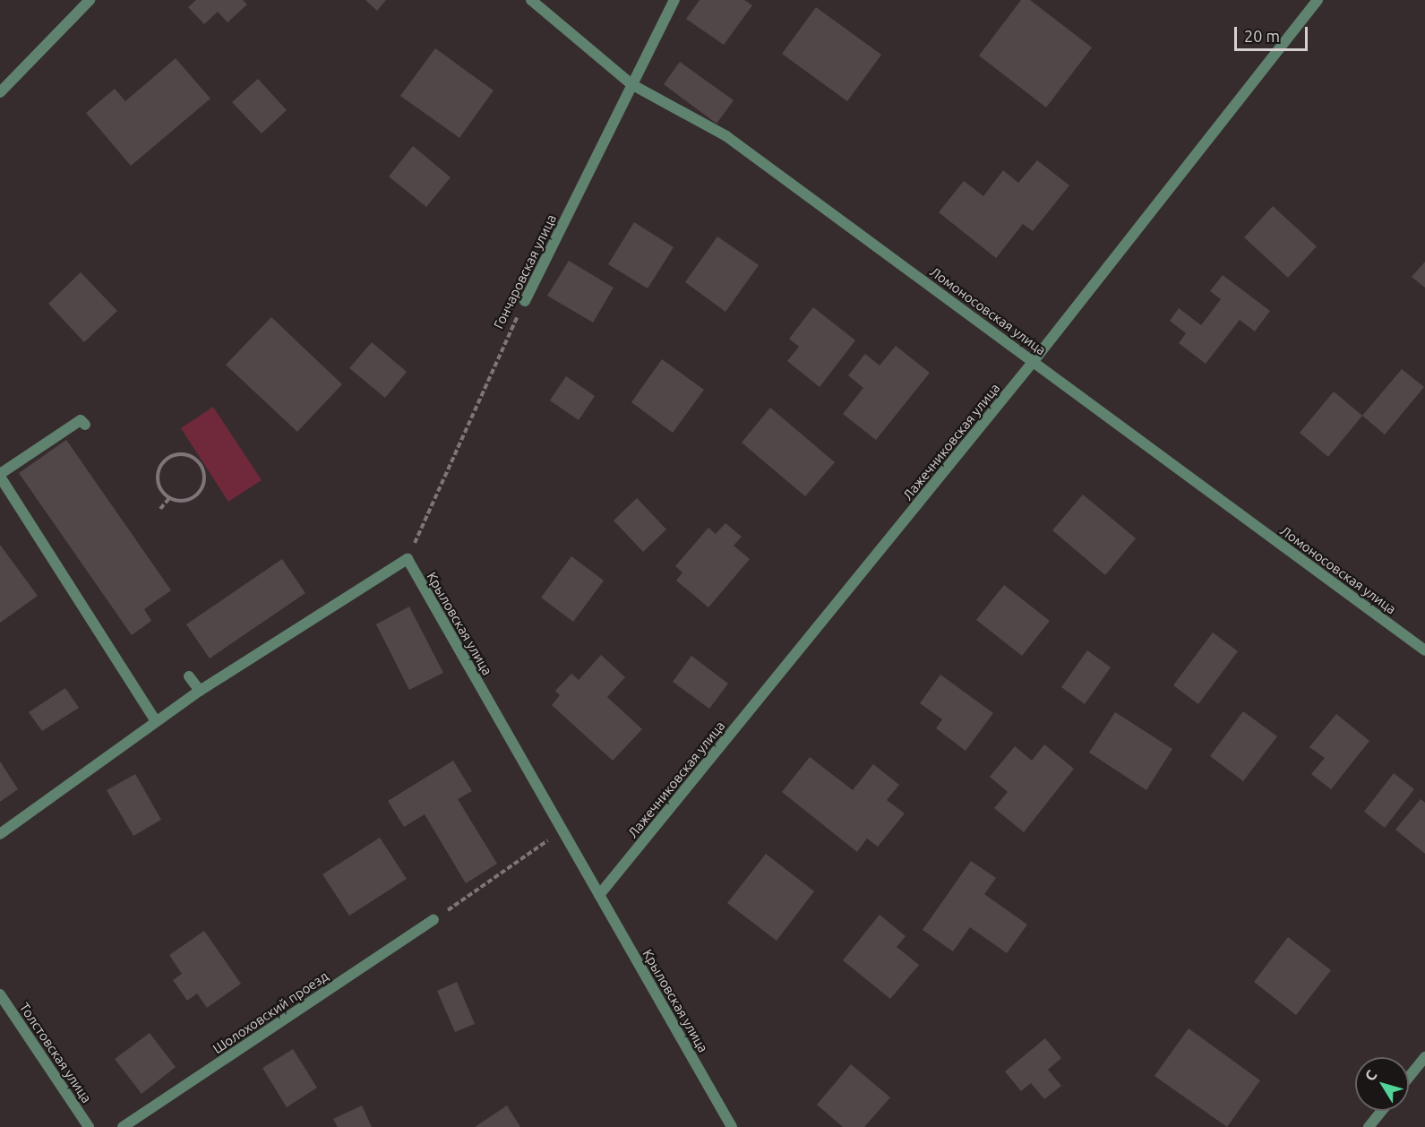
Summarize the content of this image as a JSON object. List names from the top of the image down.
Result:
{
  "streets": {
    "street": [
      "Гончаровская улица",
      "Ломоносовская улица",
      "Лажечниковская улица",
      "Крыловская улица",
      "Шолоховский проезд",
      "Толстовская улица"
    ]
  },
  "crossings": [
    ["Гончаровская улица", "Ломоносовская улица"],
    ["Гончаровская улица", "Крыловская улица"],
    ["Ломоносовская улица", "Лажечниковская улица"],
    ["Лажечниковская улица", "Крыловская улица"]
  ],
  "scale_bar": "20 m",
  "north": "top left"
}
